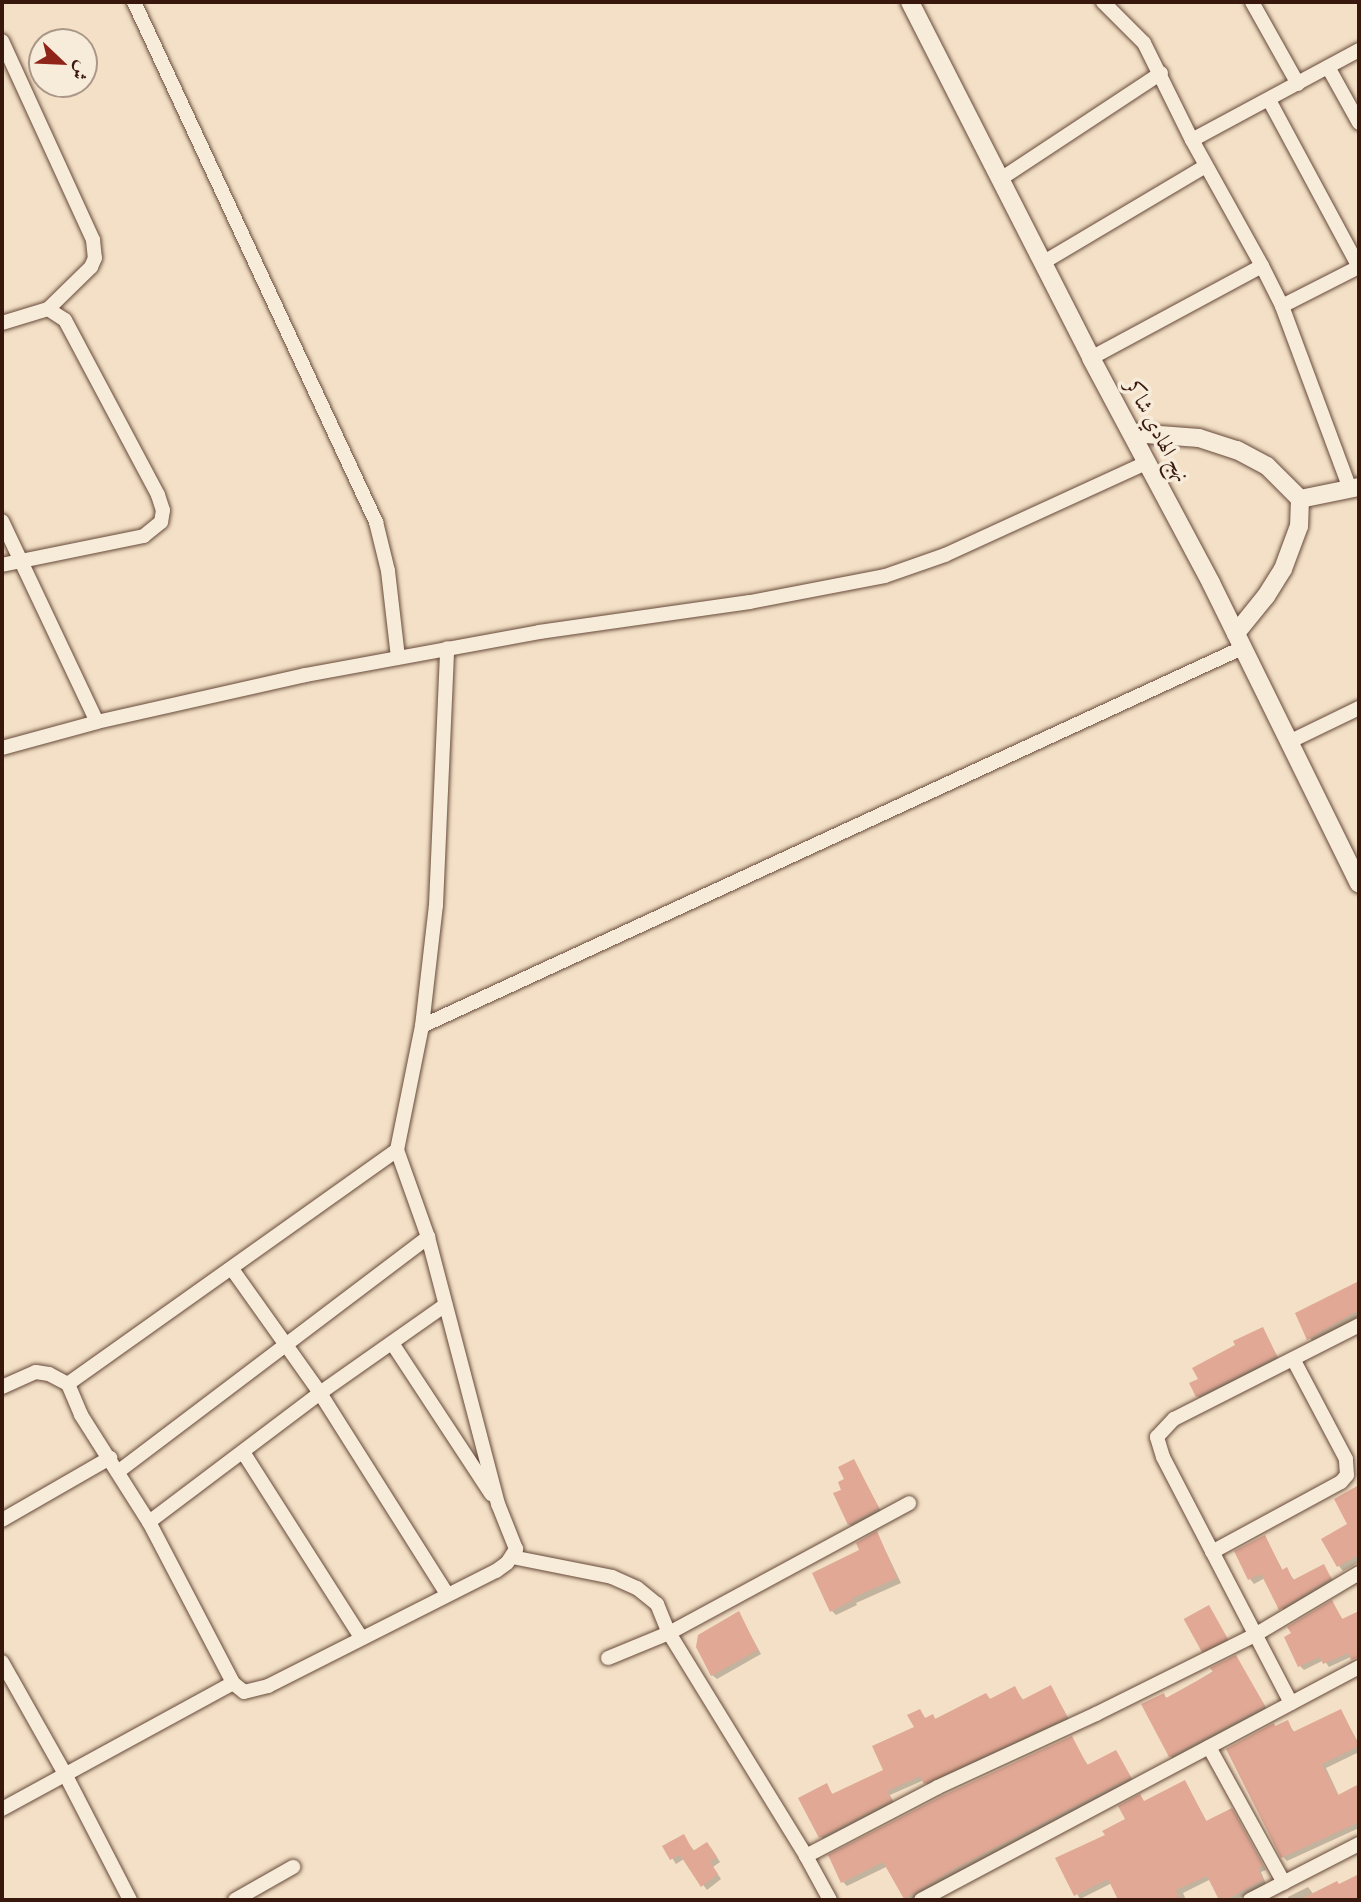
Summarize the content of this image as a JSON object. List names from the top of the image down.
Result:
{
  "streets": {
    "street": ["نهج الهادي شاكر"]
  },
  "north": "bottom right"
}
